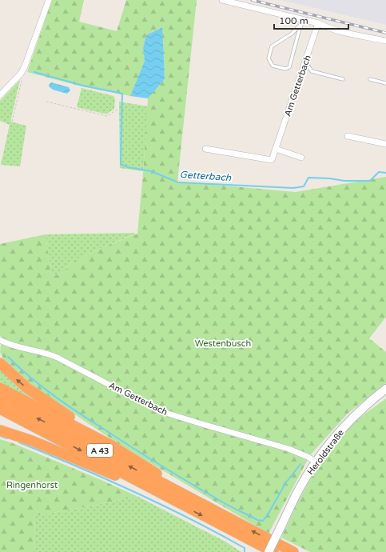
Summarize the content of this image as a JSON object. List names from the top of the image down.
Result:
{
  "streets": {
    "highway": ["A 43"],
    "main road": ["Heroldstraße"],
    "street": ["Am Getterbach"]
  },
  "crossings": [
    ["Am Getterbach", "Heroldstraße"]
  ],
  "water": ["Getterbach"],
  "parks": ["Westenbusch", "Ringenhorst"],
  "scale_bar": "100 m"
}
